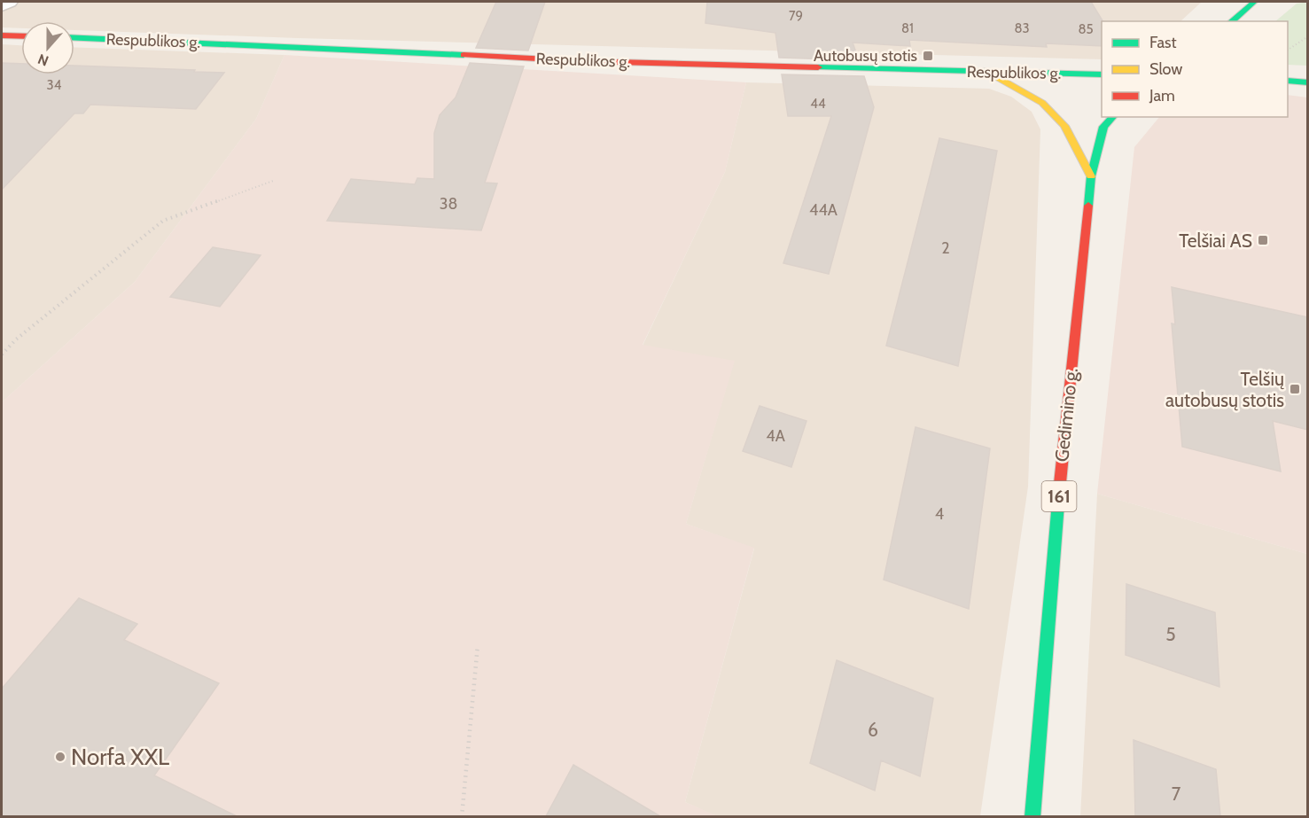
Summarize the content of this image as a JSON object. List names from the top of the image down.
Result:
{
  "streets": {
    "main road": ["Respublikos g.", "Gedimino g.", "161"]
  },
  "places": {
    "transit": ["Autobusų stotis", "Telšiai AS", "Telšių autobusų stotis"],
    "other": ["Norfa XXL"]
  },
  "house_numbers": [
    "79",
    "81",
    "83",
    "85",
    "34",
    "44",
    "38",
    "44A",
    "2",
    "4A",
    "4",
    "5",
    "6",
    "7"
  ],
  "legend": ["Fast", "Slow", "Jam"],
  "north": "bottom"
}
